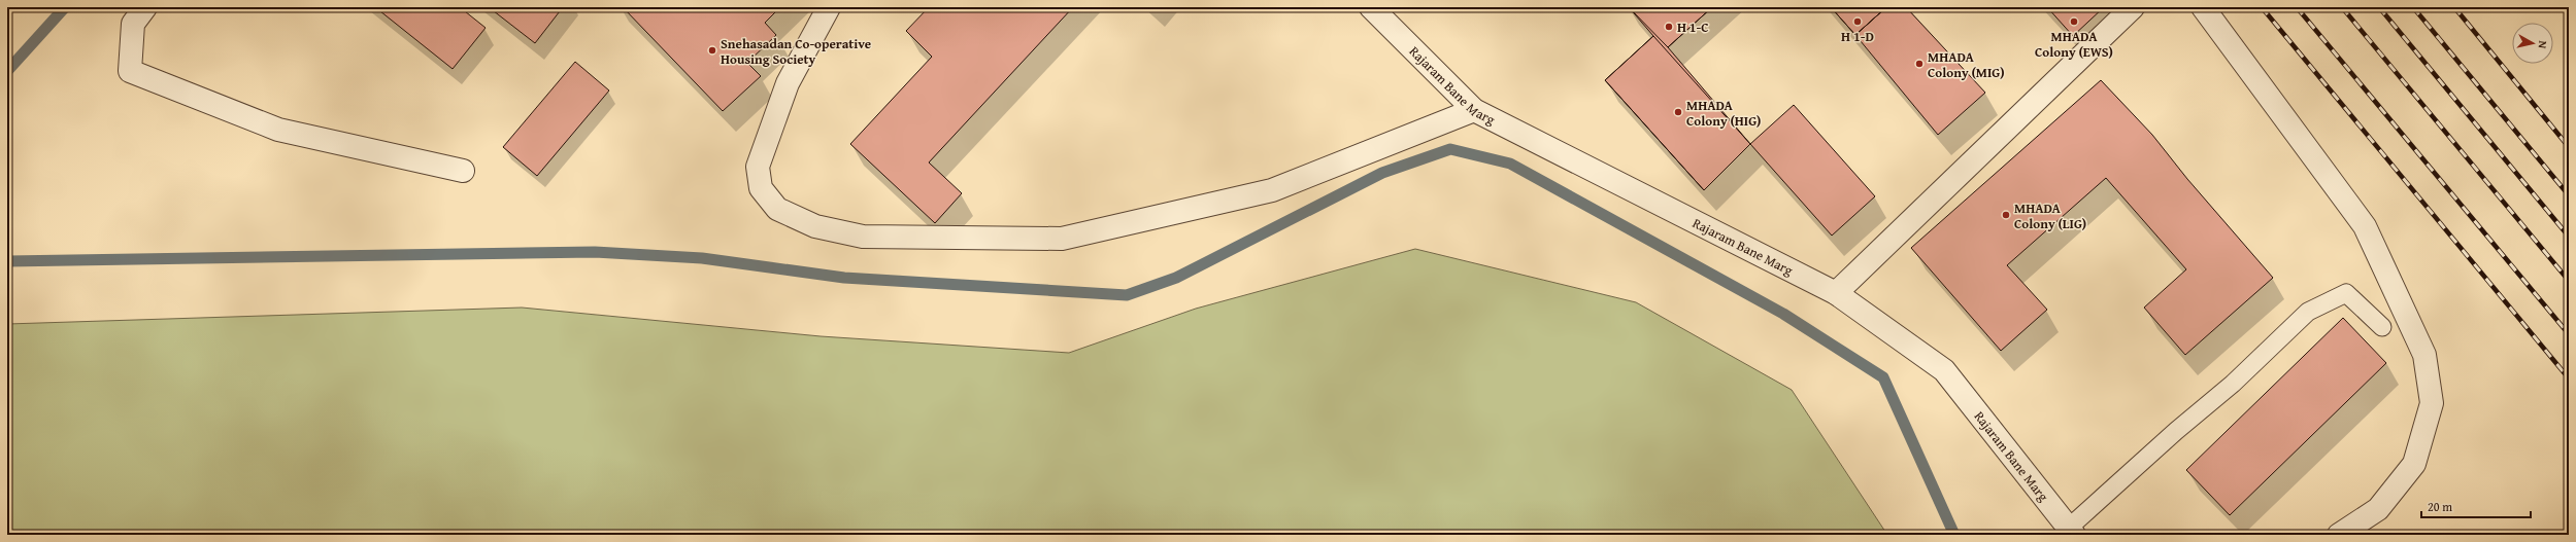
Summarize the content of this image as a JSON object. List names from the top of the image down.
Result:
{
  "streets": {
    "street": ["Rajaram Bane Marg"]
  },
  "places": [
    "H 1-D",
    "MHADA Colony (EWS)",
    "H 1-C",
    "Snehasadan Co-operative Housing Society",
    "MHADA Colony (MIG)",
    "MHADA Colony (HIG)",
    "MHADA Colony (LIG)"
  ],
  "scale_bar": "20 m",
  "north": "right"
}
